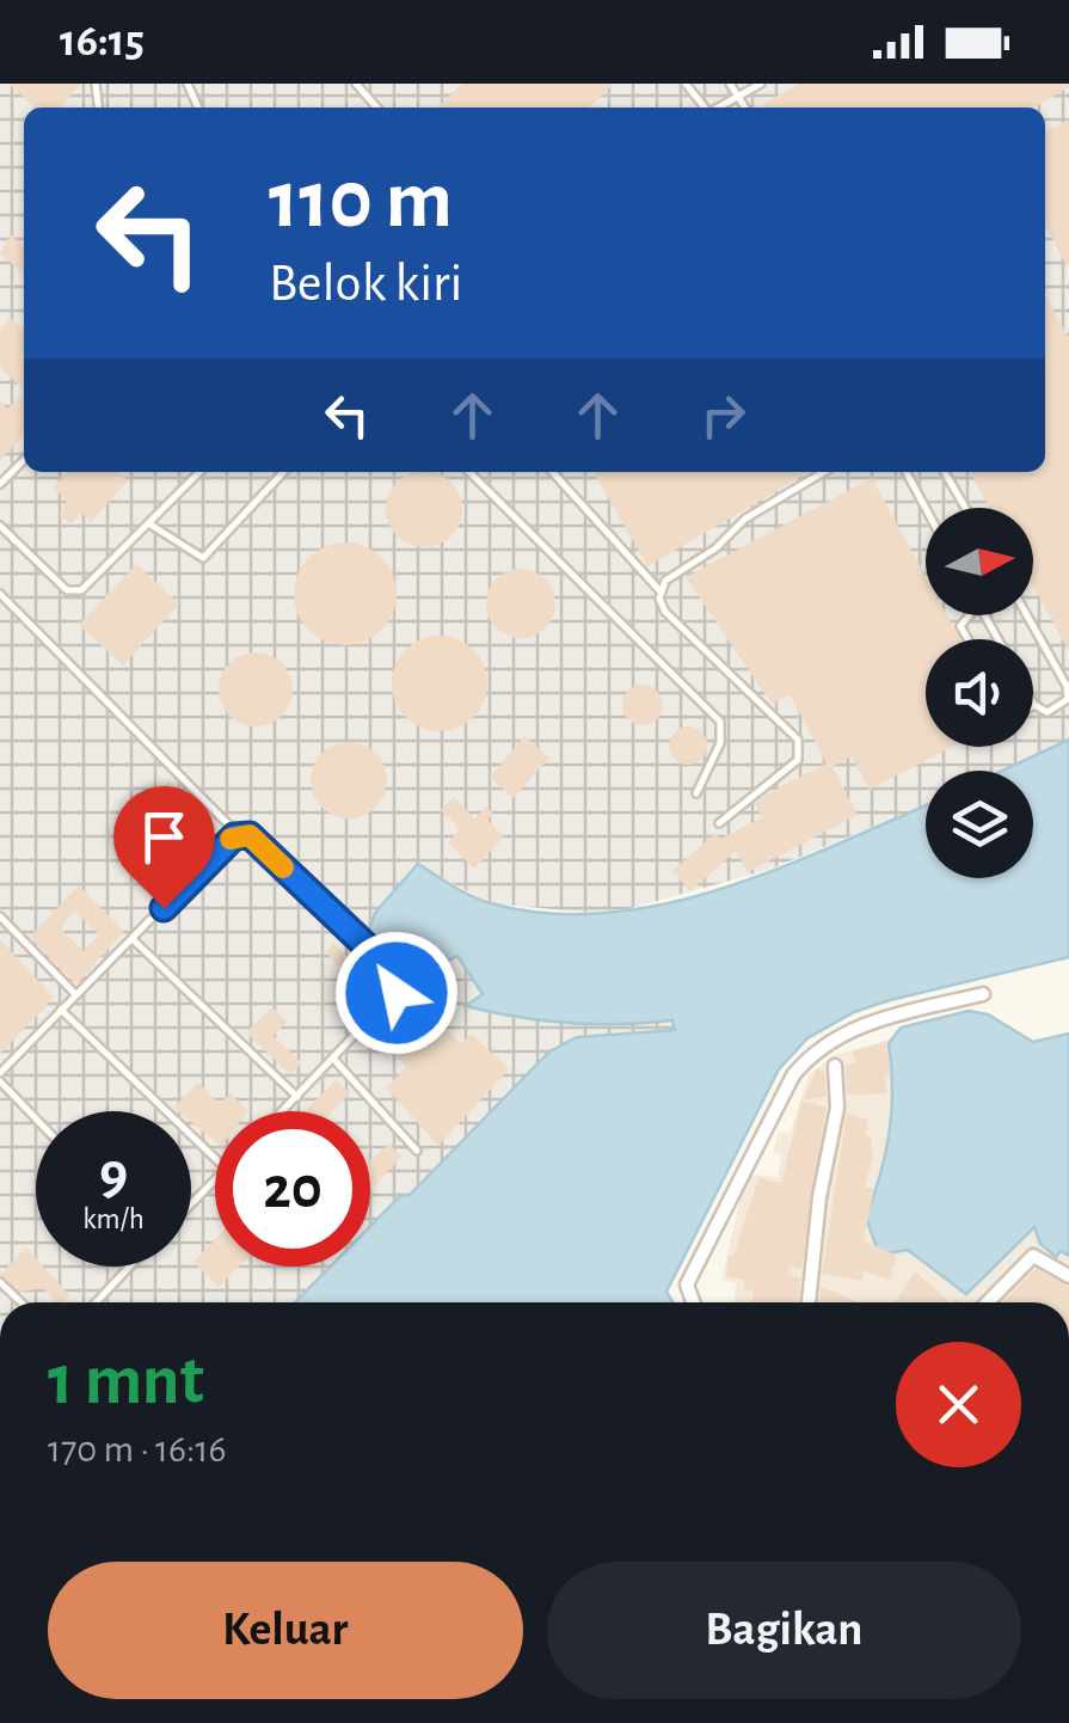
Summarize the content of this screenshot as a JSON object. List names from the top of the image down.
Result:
{
  "north": "right",
  "page": {
    "status": "16:15",
    "turn": ["110 m", "Belok kiri"],
    "speed": "9 km/h",
    "limit": "20",
    "heading": ["1 mnt", "170 m · 16:16"],
    "buttons": ["Keluar", "Bagikan"]
  }
}
